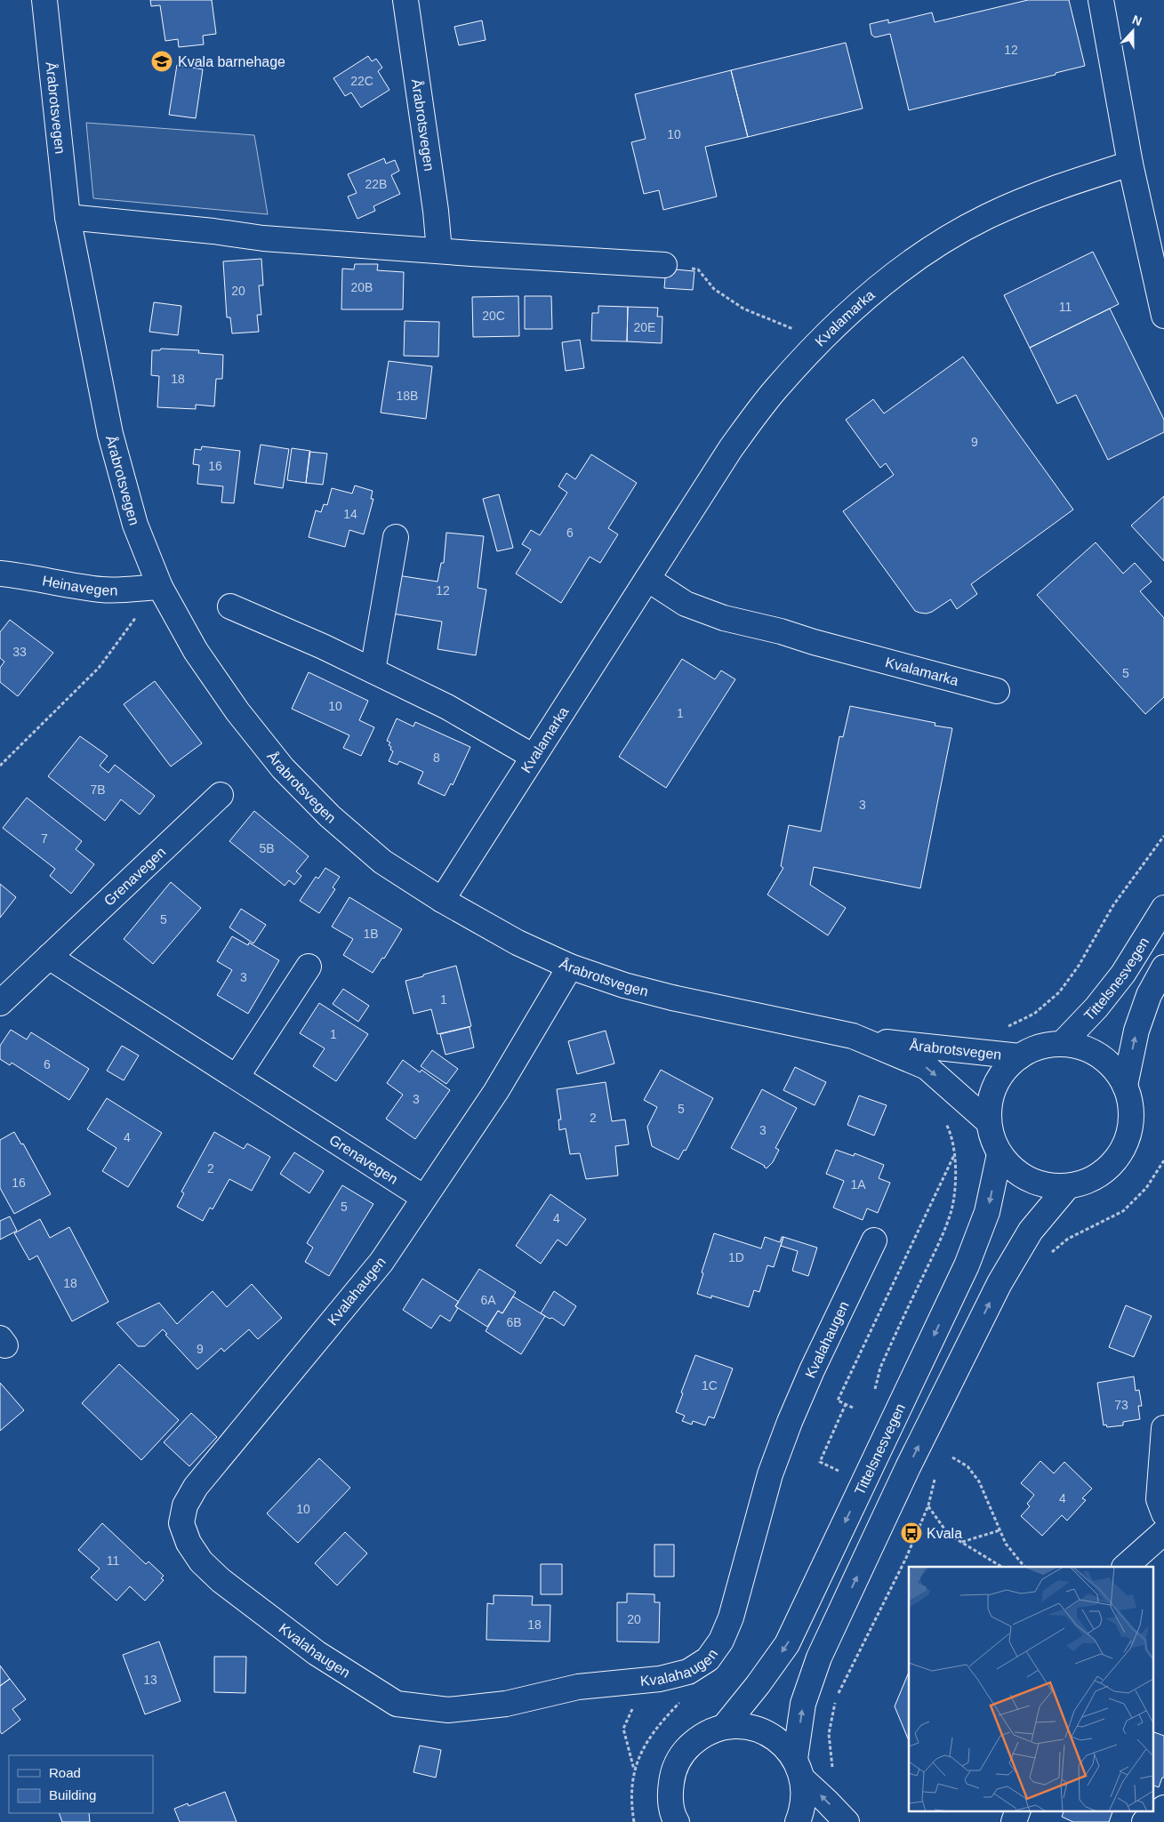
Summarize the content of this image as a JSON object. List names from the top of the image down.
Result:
{
  "streets": {
    "street": [
      "Årabrotsvegen",
      "Kvalamarka",
      "Heinavegen",
      "Grenavegen",
      "Tittelsnesvegen",
      "Kvalahaugen"
    ]
  },
  "crossings": [
    ["Årabrotsvegen", "Kvalamarka"],
    ["Årabrotsvegen", "Heinavegen"],
    ["Årabrotsvegen", "Tittelsnesvegen"],
    ["Årabrotsvegen", "Kvalahaugen"],
    ["Grenavegen", "Kvalahaugen"]
  ],
  "places": {
    "school or university": ["Kvala barnehage"],
    "bus stop": ["Kvala"]
  },
  "house_numbers": [
    "12",
    "22C",
    "10",
    "22B",
    "20B",
    "20",
    "11",
    "20C",
    "20E",
    "18",
    "18B",
    "9",
    "16",
    "14",
    "6",
    "12",
    "33",
    "5",
    "10",
    "1",
    "8",
    "7B",
    "3",
    "7",
    "5B",
    "5",
    "1B",
    "3",
    "1",
    "1",
    "6",
    "3",
    "5",
    "2",
    "3",
    "4",
    "2",
    "16",
    "1A",
    "5",
    "4",
    "1D",
    "18",
    "6A",
    "6B",
    "9",
    "1C",
    "73",
    "4",
    "10",
    "11",
    "20",
    "18",
    "13"
  ],
  "legend": ["Road", "Building"],
  "north": "top"
}
